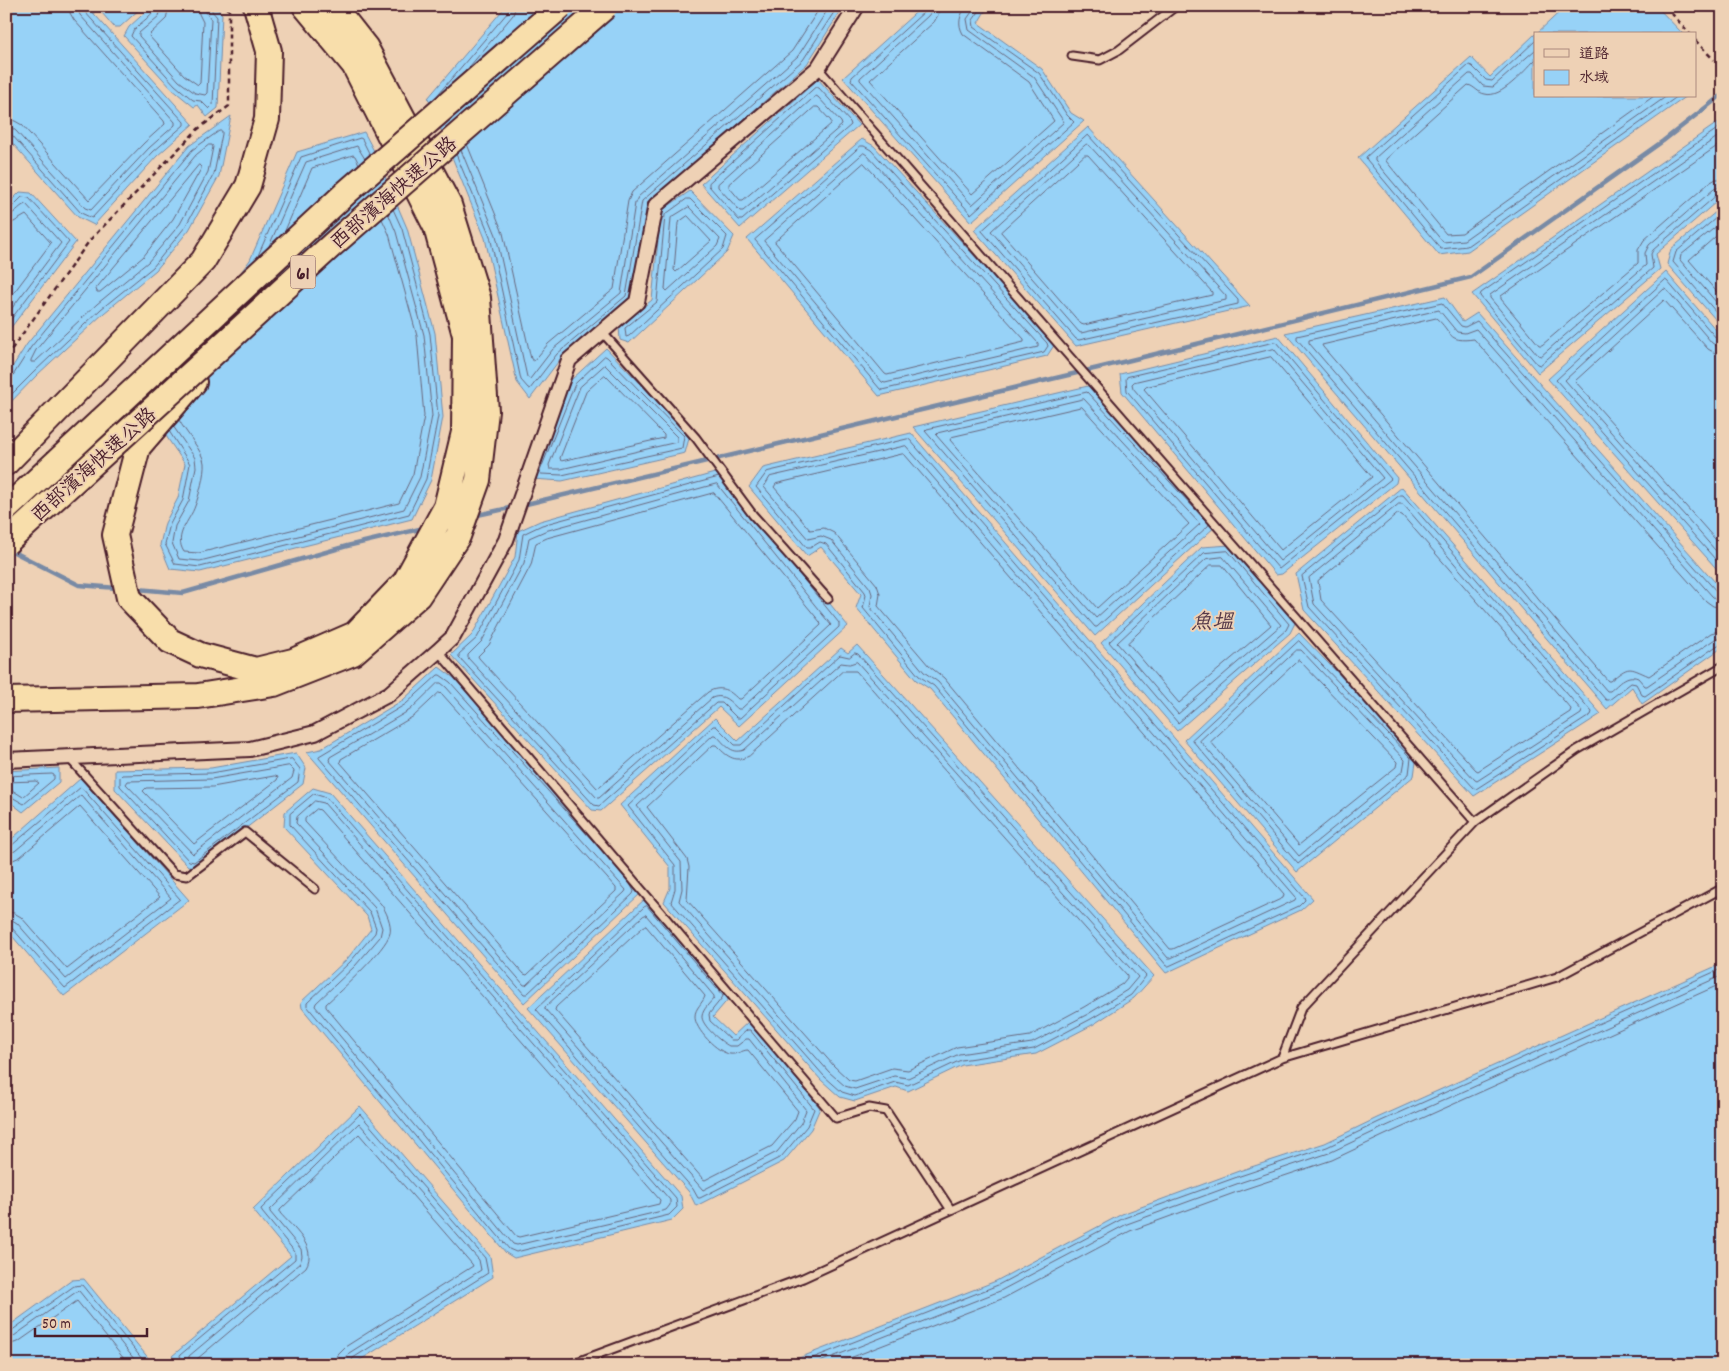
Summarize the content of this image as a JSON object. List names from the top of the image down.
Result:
{
  "streets": {
    "highway": ["西部濱海快速公路", "61"]
  },
  "water": ["魚塭"],
  "legend": ["道路", "水域"],
  "scale_bar": "50 m"
}
